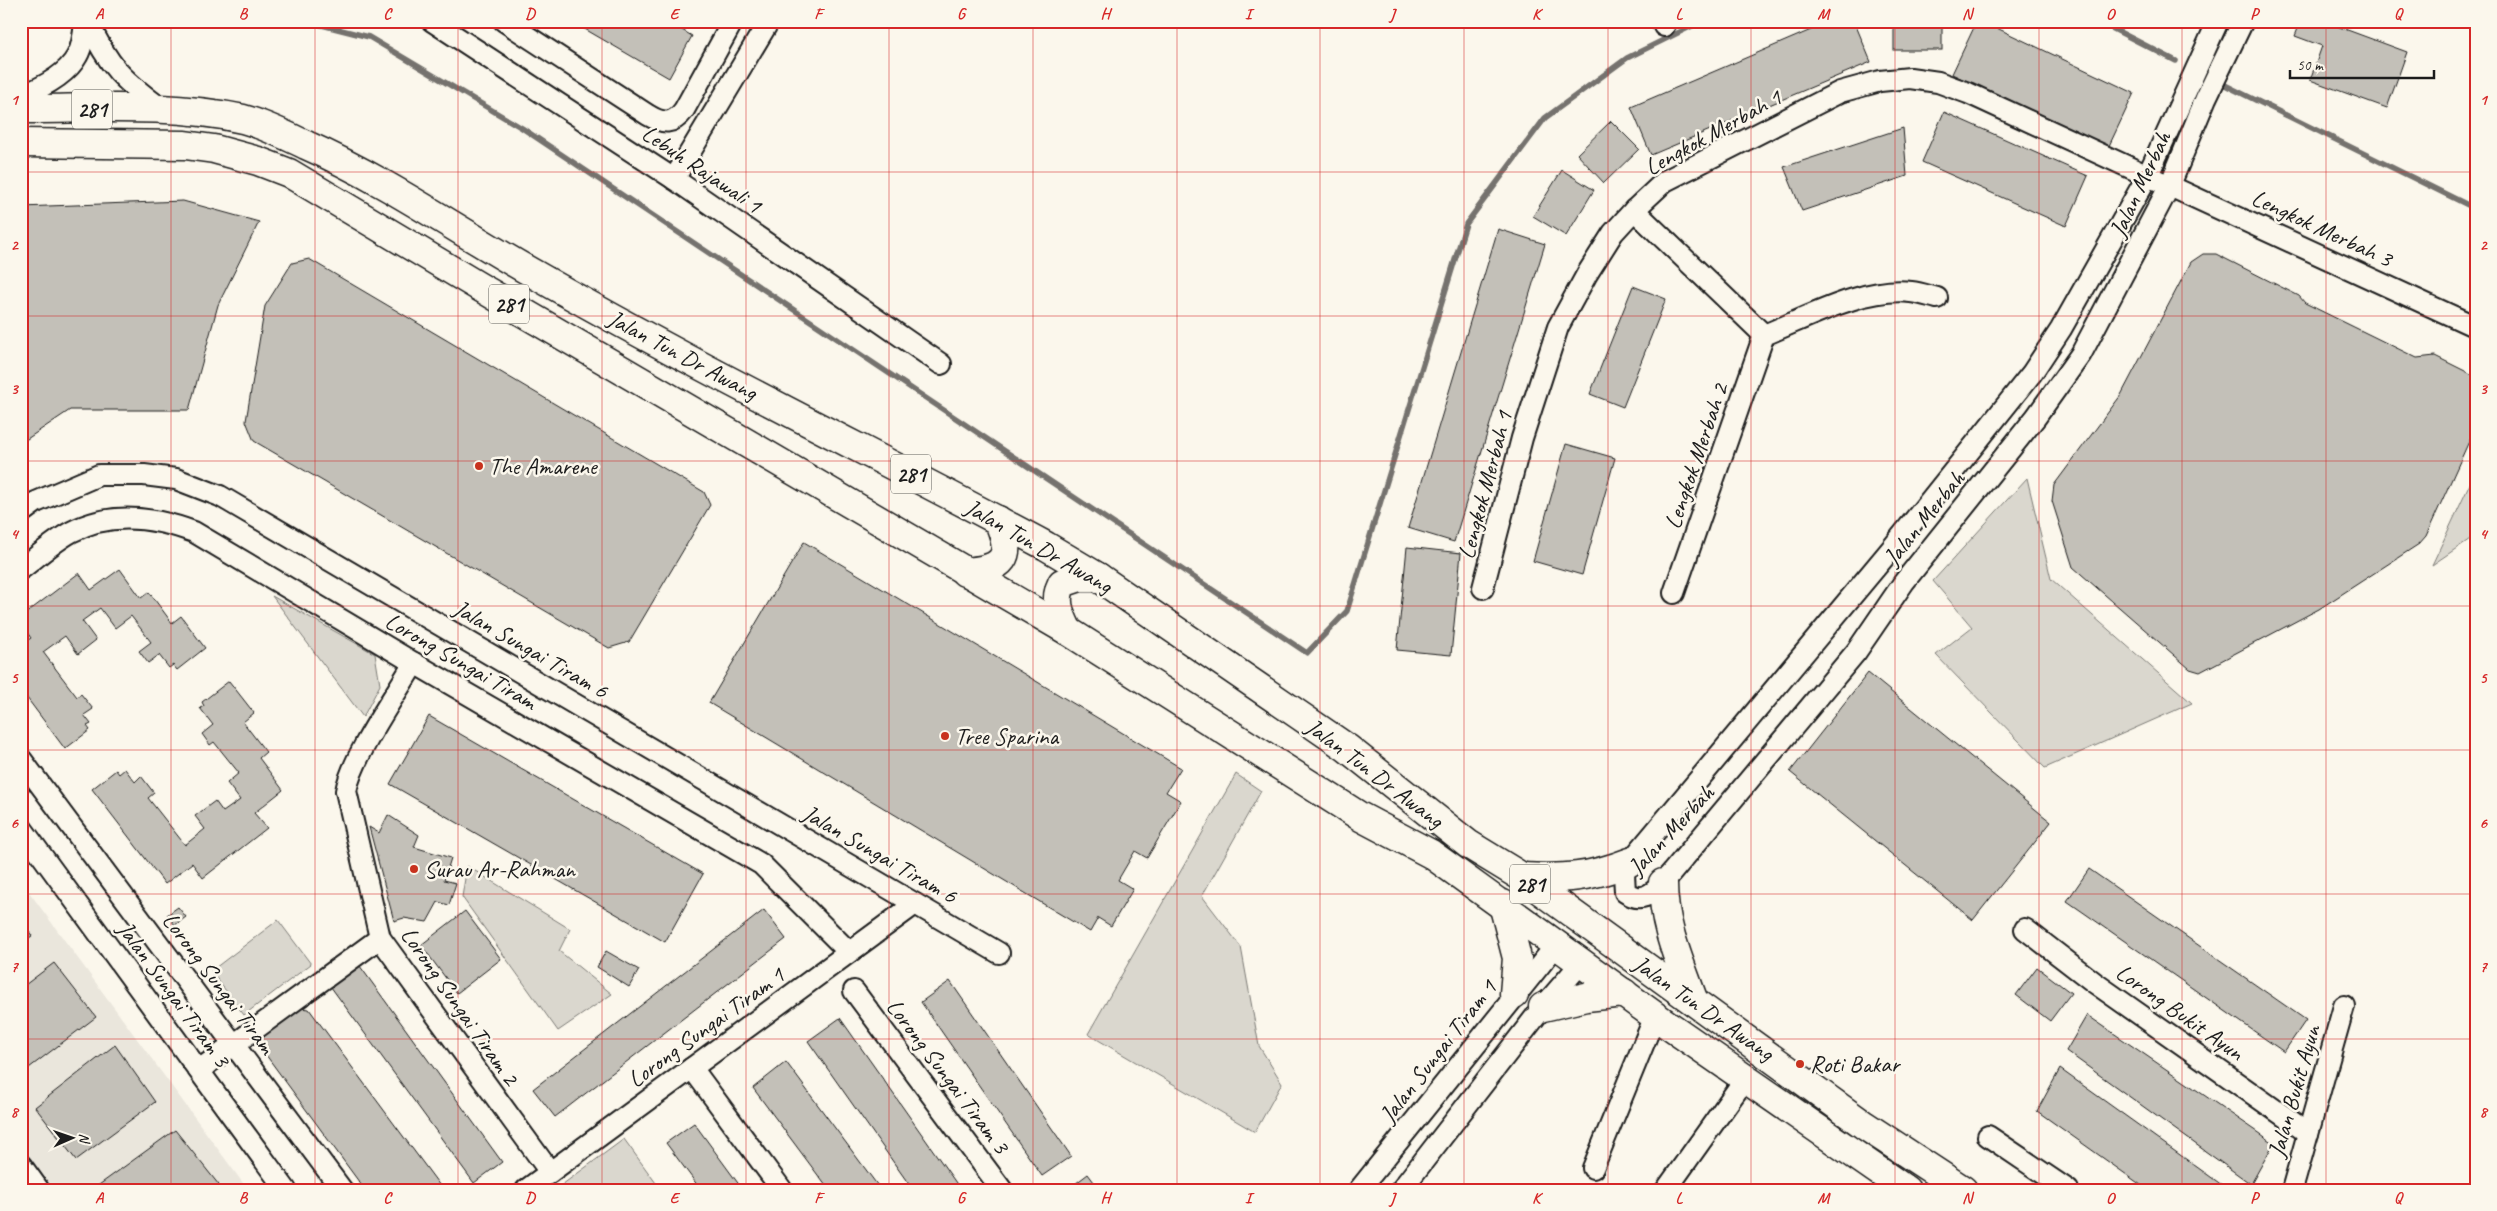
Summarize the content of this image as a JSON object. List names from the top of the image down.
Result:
{
  "streets": {
    "main road": ["281", "Jalan Tun Dr Awang"],
    "street": [
      "Lengkok Merbah 1",
      "Lebuh Rajawali 1",
      "Jalan Merbah",
      "Lengkok Merbah 3",
      "Lengkok Merbah 2",
      "Jalan Sungai Tiram 6",
      "Lorong Sungai Tiram",
      "Jalan Sungai Tiram 3",
      "Lorong Sungai Tiram 2",
      "Lorong Bukit Ayun",
      "Lorong Sungai Tiram 1",
      "Jalan Sungai Tiram 1",
      "Lorong Sungai Tiram 3",
      "Jalan Bukit Ayun"
    ]
  },
  "crossings": [
    ["Lengkok Merbah 1", "Jalan Merbah"],
    ["Lengkok Merbah 1", "Lengkok Merbah 3"],
    ["Jalan Merbah", "Lengkok Merbah 3"],
    ["Jalan Tun Dr Awang", "Jalan Sungai Tiram 1"],
    ["Jalan Sungai Tiram 6", "Lorong Sungai Tiram 1"],
    ["Lorong Sungai Tiram", "Lorong Sungai Tiram 2"],
    ["Lorong Sungai Tiram", "Lorong Sungai Tiram 1"],
    ["Lorong Sungai Tiram 2", "Lorong Sungai Tiram 1"],
    ["Lorong Bukit Ayun", "Jalan Bukit Ayun"]
  ],
  "places": [
    "The Amarene",
    "Tree Sparina",
    "Surau Ar-Rahman",
    "Roti Bakar"
  ],
  "scale_bar": "50 m",
  "north": "right",
  "grid": {
    "columns": [
      "A",
      "B",
      "C",
      "D",
      "E",
      "F",
      "G",
      "H",
      "I",
      "J",
      "K",
      "L",
      "M",
      "N",
      "O",
      "P",
      "Q"
    ],
    "rows": [
      "1",
      "2",
      "3",
      "4",
      "5",
      "6",
      "7",
      "8"
    ]
  }
}
